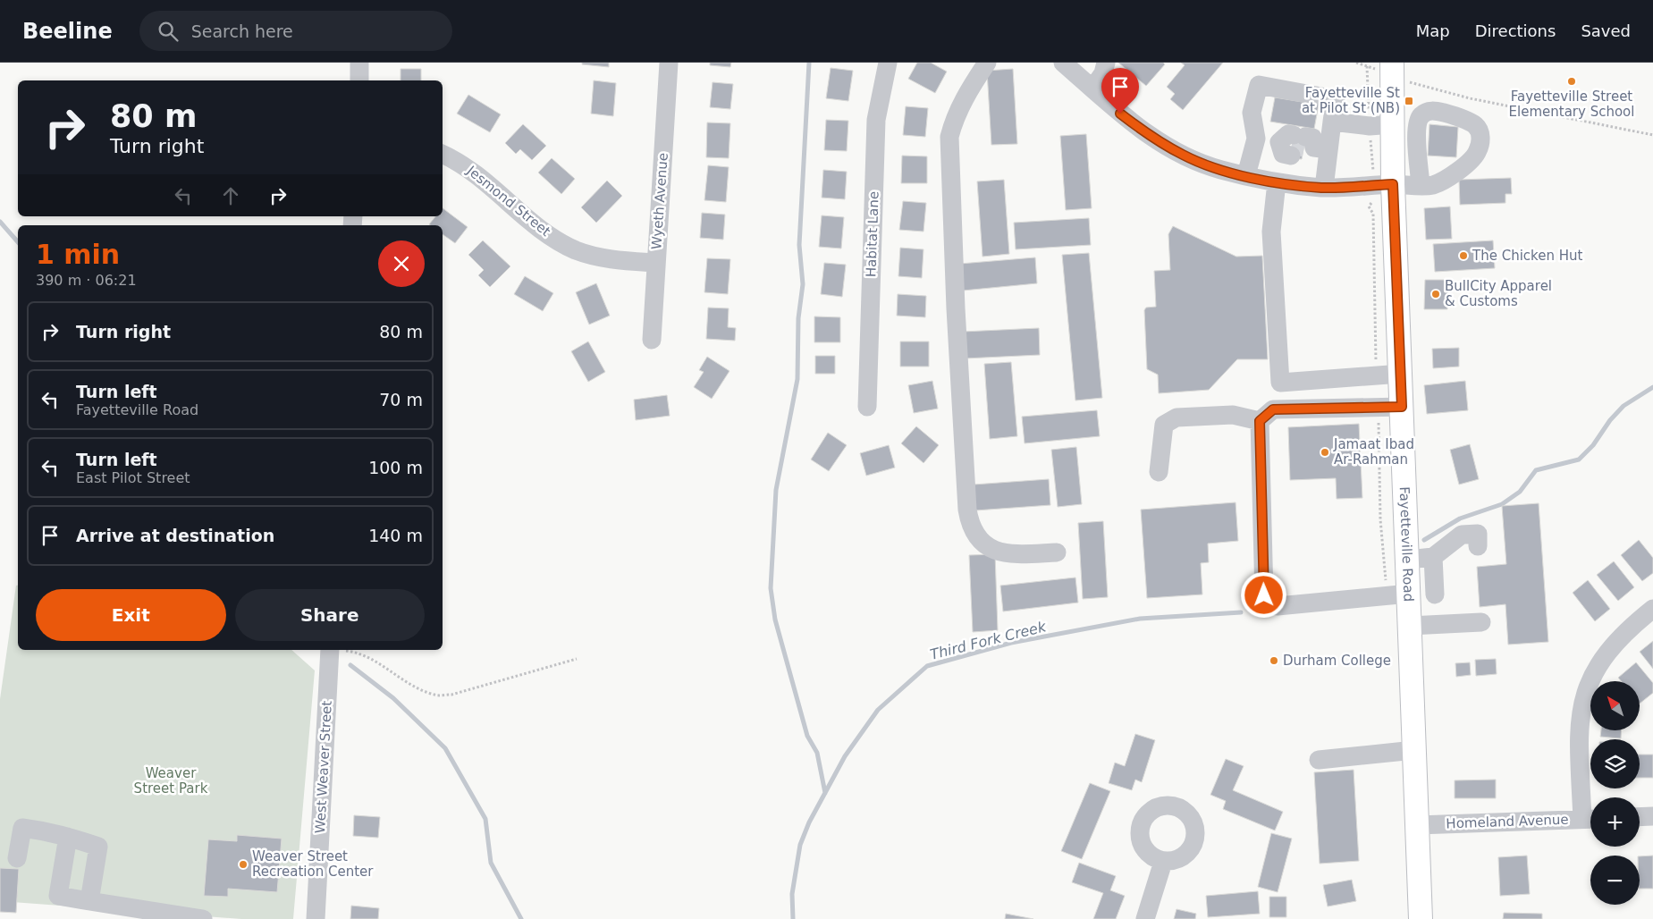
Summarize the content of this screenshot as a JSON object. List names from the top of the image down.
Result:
{
  "streets": {
    "main road": ["Fayetteville Road"],
    "street": [
      "Jesmond Street",
      "Wyeth Avenue",
      "Habitat Lane",
      "West Weaver Street",
      "Homeland Avenue"
    ]
  },
  "crossings": [
    ["Jesmond Street", "Wyeth Avenue"],
    ["Fayetteville Road", "Homeland Avenue"]
  ],
  "water": ["Third Fork Creek"],
  "parks": ["Weaver Street Park"],
  "places": {
    "other": [
      "Fayetteville Street Elementary School",
      "The Chicken Hut",
      "BullCity Apparel & Customs",
      "Jamaat Ibad Ar-Rahman",
      "Durham College",
      "Weaver Street Recreation Center"
    ],
    "transit": ["Fayetteville St at Pilot St (NB)"]
  },
  "north": "top left",
  "page": {
    "header": "Beeline",
    "search": "Search here",
    "nav": ["Map", "Directions", "Saved"],
    "turn": ["80 m", "Turn right"],
    "heading": ["1 min", "390 m · 06:21"],
    "list": [
      {
        "name": "Turn right",
        "value": "80 m"
      },
      {
        "name": "Turn left",
        "note": "Fayetteville Road",
        "value": "70 m"
      },
      {
        "name": "Turn left",
        "note": "East Pilot Street",
        "value": "100 m"
      },
      {
        "name": "Arrive at destination",
        "value": "140 m"
      }
    ],
    "buttons": ["Exit", "Share"],
    "map_buttons": ["+", "−"]
  }
}
